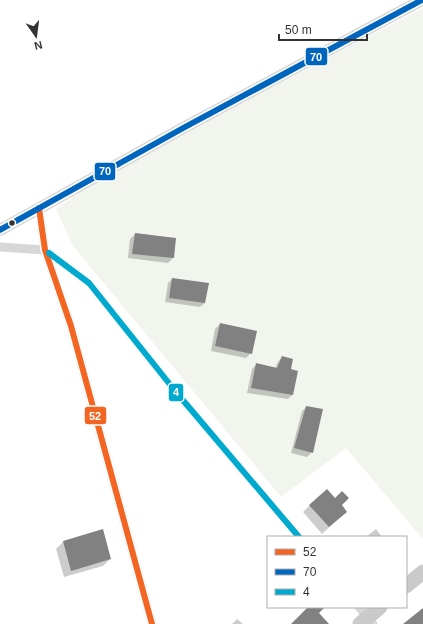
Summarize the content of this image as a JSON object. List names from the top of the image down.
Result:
{
  "lines": ["transit line 70", "transit line 52", "transit line 4"],
  "legend": ["52", "70", "4"],
  "scale_bar": "50 m",
  "north": "bottom"
}
